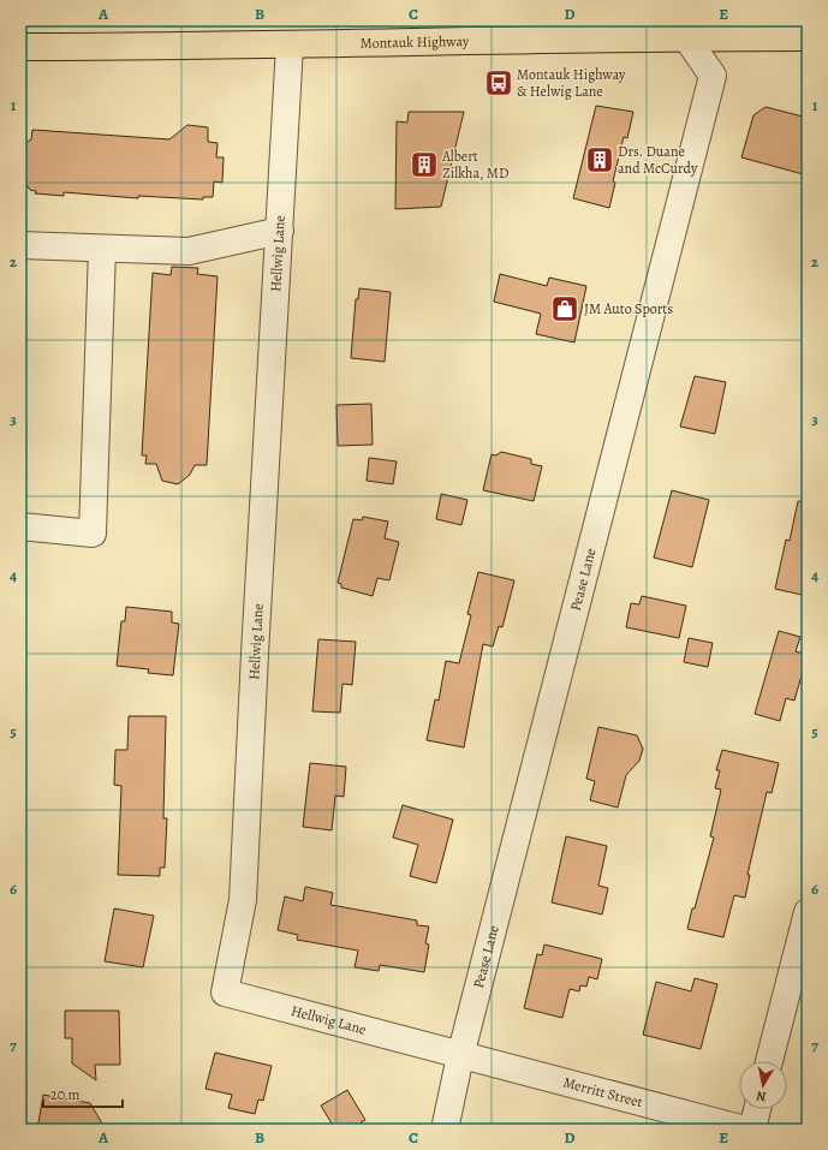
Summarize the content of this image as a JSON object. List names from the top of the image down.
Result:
{
  "streets": {
    "main road": ["Montauk Highway"],
    "street": ["Hellwig Lane", "Pease Lane", "Merritt Street"]
  },
  "crossings": [
    ["Montauk Highway", "Hellwig Lane"],
    ["Montauk Highway", "Pease Lane"],
    ["Hellwig Lane", "Pease Lane"],
    ["Hellwig Lane", "Merritt Street"],
    ["Pease Lane", "Merritt Street"]
  ],
  "places": {
    "bus stop": ["Montauk Highway & Helwig Lane"],
    "building": ["Drs. Duane and McCurdy", "Albert Zilkha, MD"],
    "shop": ["JM Auto Sports"]
  },
  "scale_bar": "20 m",
  "north": "bottom",
  "grid": {
    "columns": [
      "A",
      "B",
      "C",
      "D",
      "E"
    ],
    "rows": [
      "1",
      "2",
      "3",
      "4",
      "5",
      "6",
      "7"
    ]
  }
}
